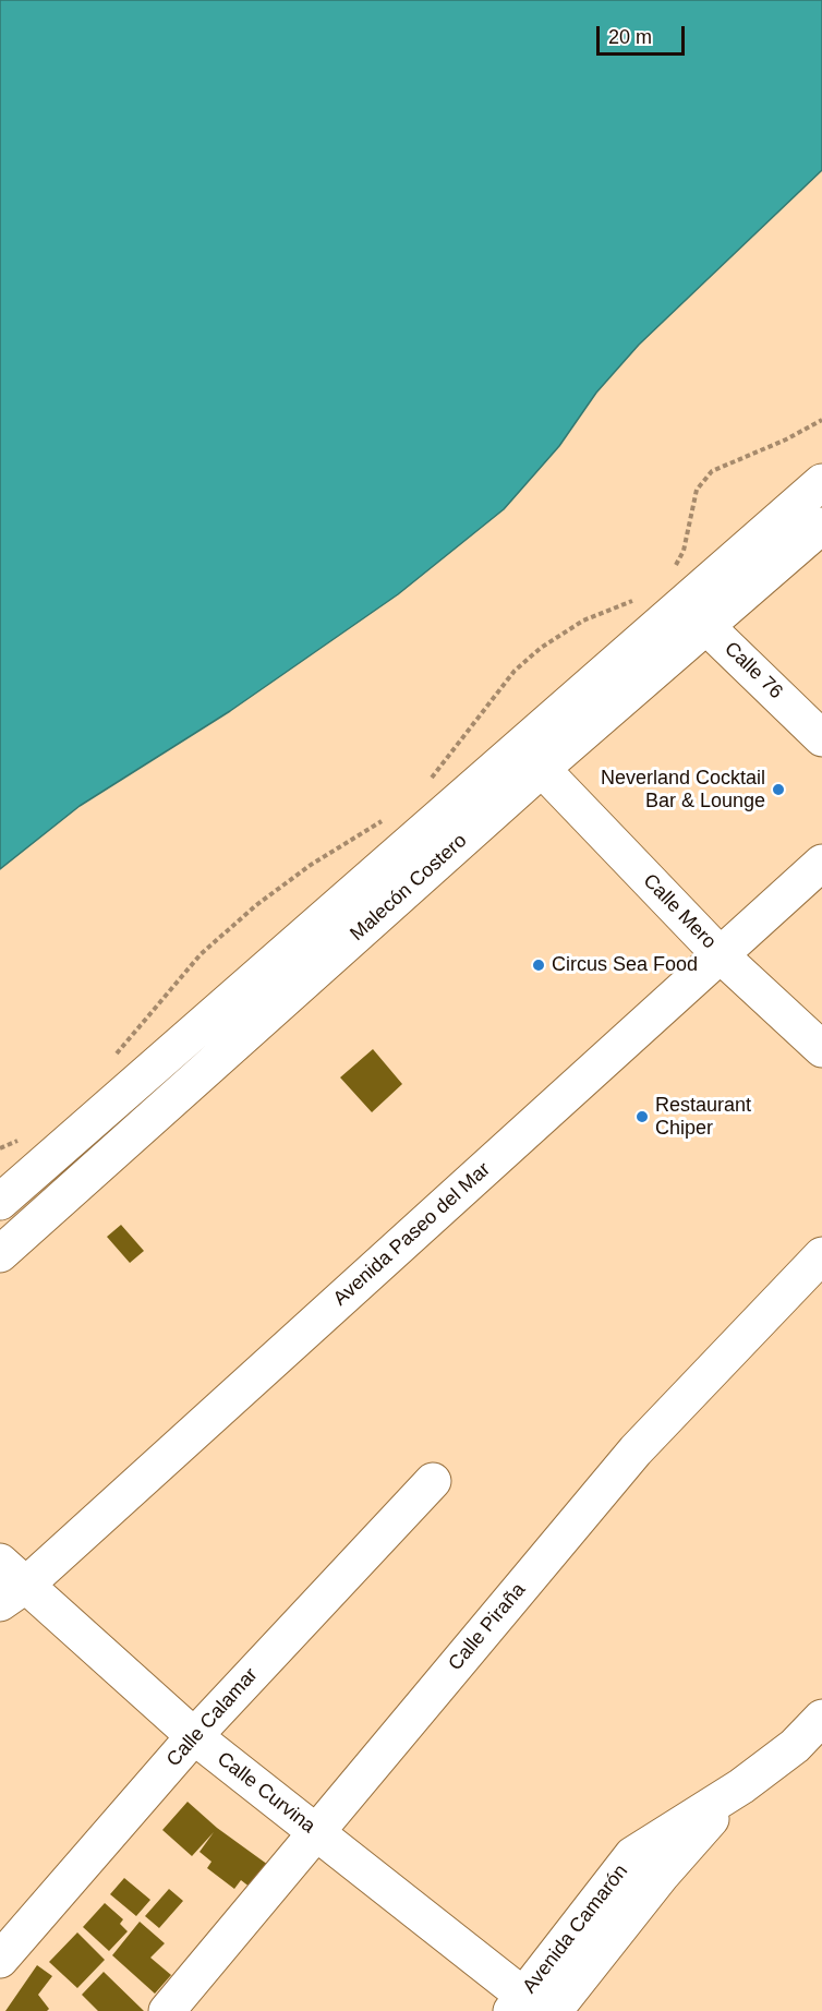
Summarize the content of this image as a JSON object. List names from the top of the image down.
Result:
{
  "streets": {
    "street": [
      "Calle 76",
      "Malecón Costero",
      "Calle Mero",
      "Avenida Paseo del Mar",
      "Calle Piraña",
      "Calle Calamar",
      "Calle Curvina",
      "Avenida Camarón"
    ]
  },
  "crossings": [
    ["Calle 76", "Malecón Costero"],
    ["Malecón Costero", "Calle Mero"],
    ["Calle Mero", "Avenida Paseo del Mar"],
    ["Avenida Paseo del Mar", "Calle Curvina"],
    ["Calle Piraña", "Calle Curvina"],
    ["Calle Calamar", "Calle Curvina"],
    ["Calle Curvina", "Avenida Camarón"]
  ],
  "places": ["Neverland Cocktail Bar & Lounge", "Circus Sea Food", "Restaurant Chiper"],
  "scale_bar": "20 m"
}
